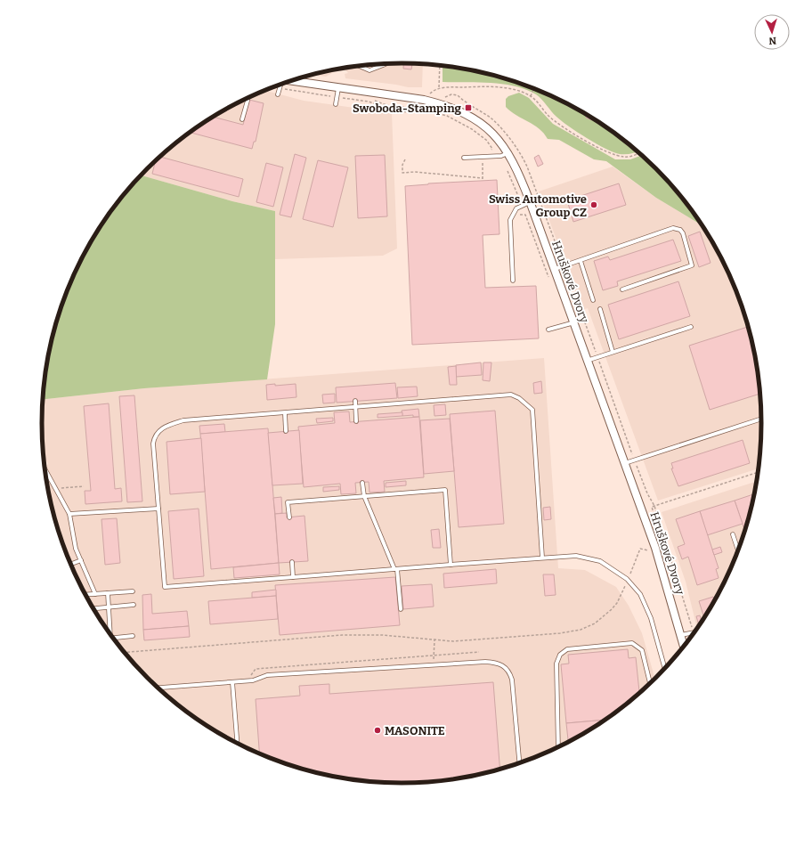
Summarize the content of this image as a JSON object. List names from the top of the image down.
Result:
{
  "streets": {
    "street": ["Hruškové Dvory"]
  },
  "places": {
    "transit": ["Swoboda-Stamping"],
    "other": ["Swiss Automotive Group CZ", "MASONITE"]
  },
  "north": "bottom"
}
